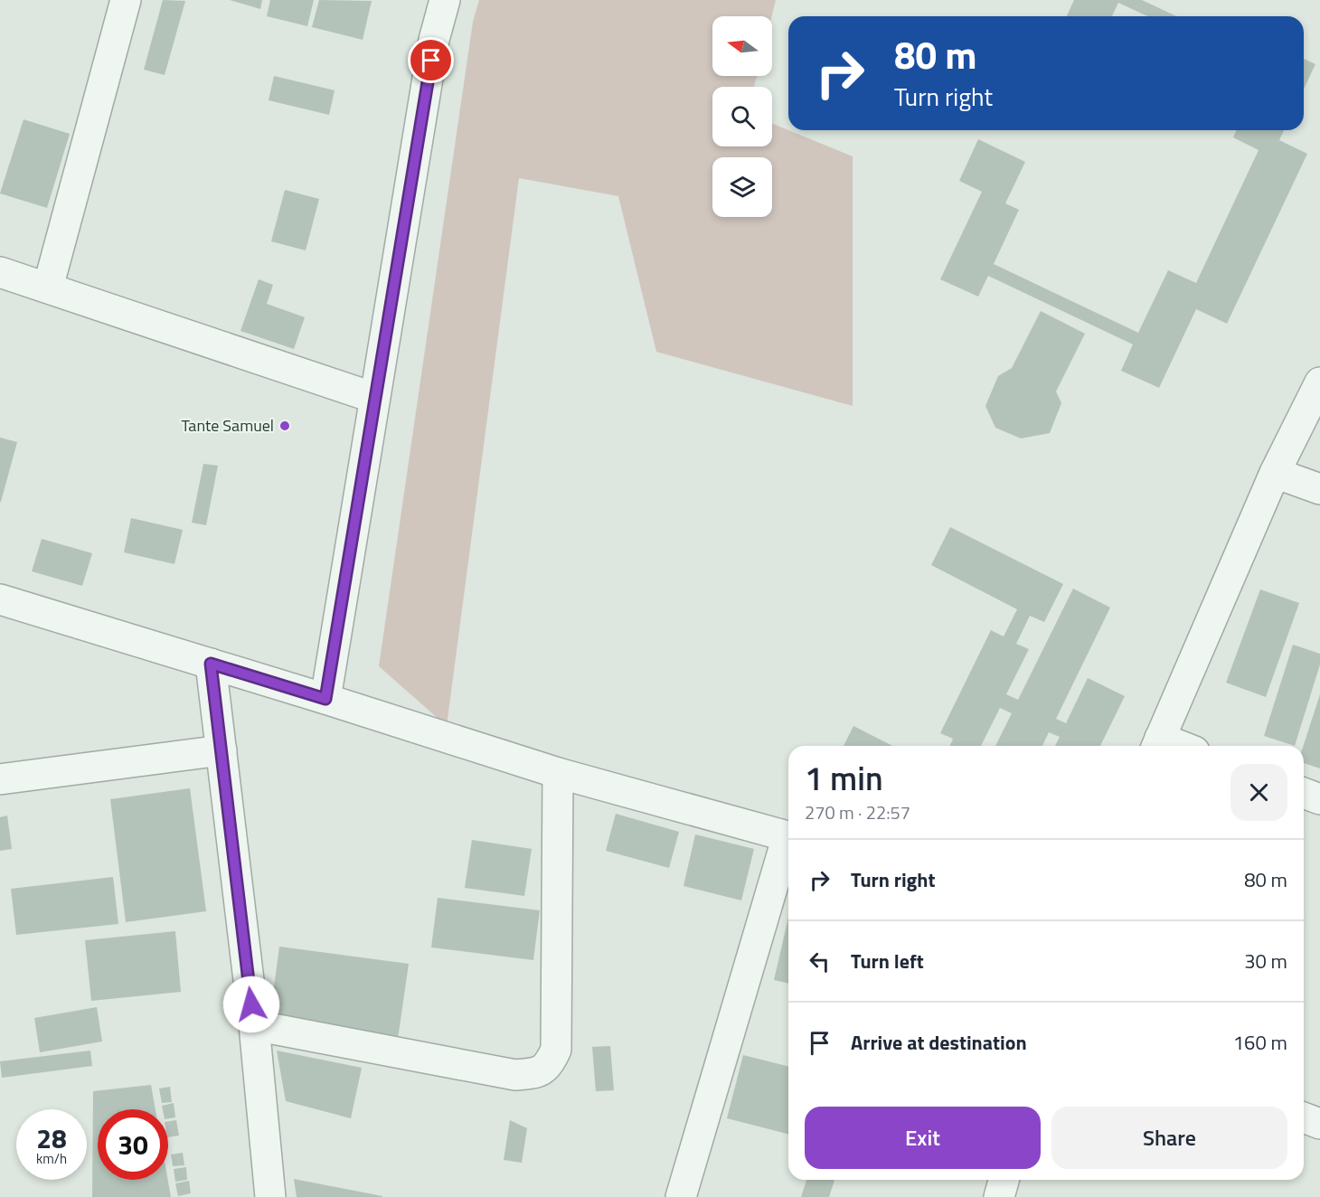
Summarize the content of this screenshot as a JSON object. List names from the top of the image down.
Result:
{
  "places": ["Tante Samuel"],
  "north": "left",
  "page": {
    "turn": ["80 m", "Turn right"],
    "heading": ["1 min", "270 m · 22:57"],
    "list": [
      {
        "name": "Turn right",
        "value": "80 m"
      },
      {
        "name": "Turn left",
        "value": "30 m"
      },
      {
        "name": "Arrive at destination",
        "value": "160 m"
      }
    ],
    "buttons": ["Exit", "Share"],
    "speed": "28 km/h",
    "limit": "30"
  }
}
